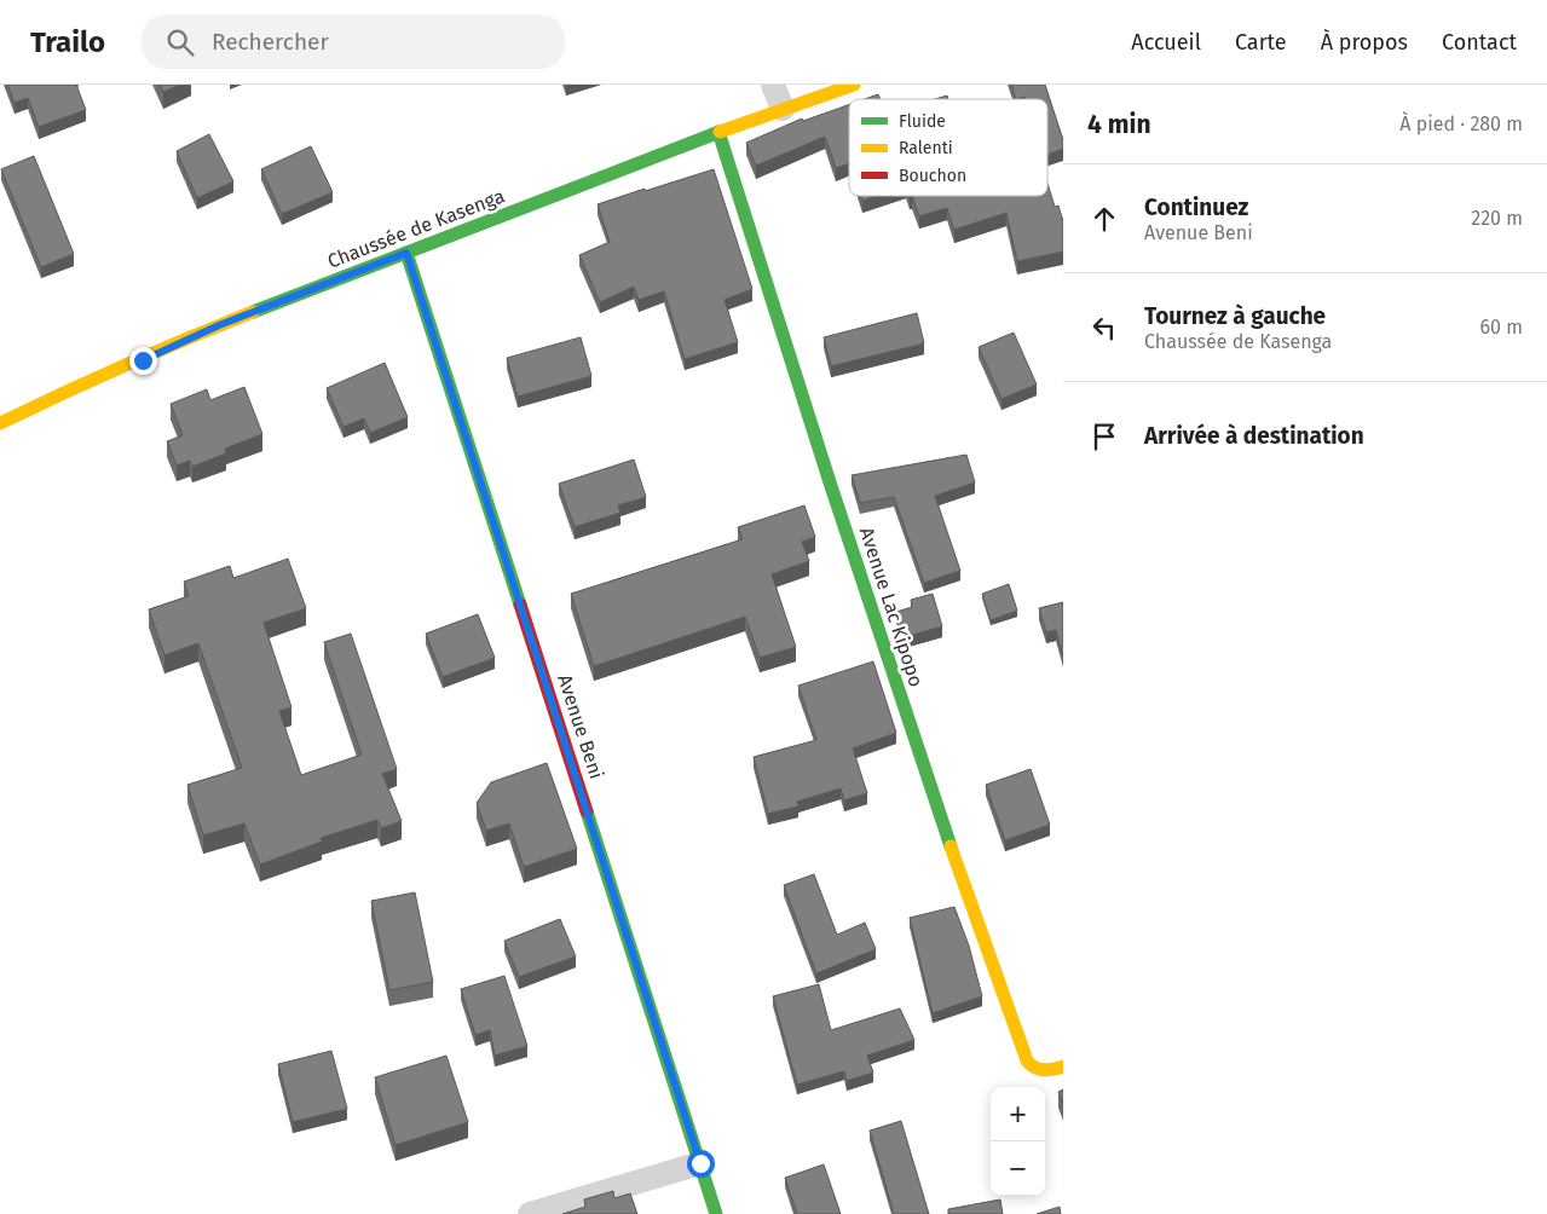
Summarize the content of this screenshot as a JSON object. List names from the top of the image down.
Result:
{
  "streets": {
    "street": ["Chaussée de Kasenga", "Avenue Lac Kipopo", "Avenue Beni"]
  },
  "crossings": [
    ["Chaussée de Kasenga", "Avenue Lac Kipopo"],
    ["Chaussée de Kasenga", "Avenue Beni"]
  ],
  "legend": ["Fluide", "Ralenti", "Bouchon"],
  "page": {
    "header": "Trailo",
    "search": "Rechercher",
    "nav": [
      "Accueil",
      "Carte",
      "À propos",
      "Contact"
    ],
    "heading": ["4 min", "À pied · 280 m"],
    "list": [
      ["Continuez", "Avenue Beni", "220 m"],
      ["Tournez à gauche", "Chaussée de Kasenga", "60 m"],
      "Arrivée à destination"
    ],
    "map_buttons": ["+", "−"]
  }
}
